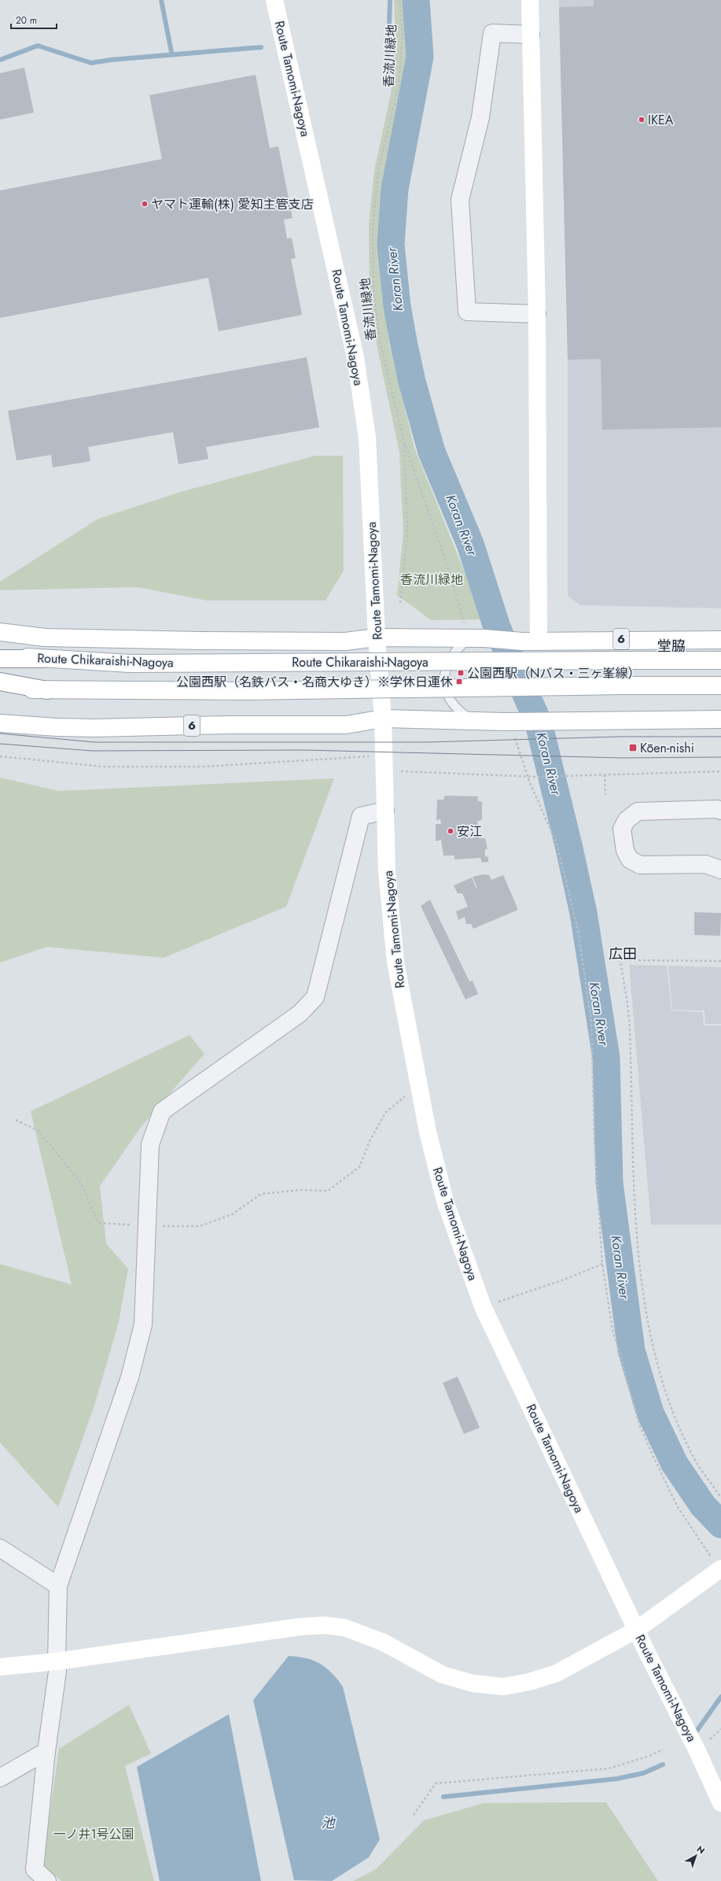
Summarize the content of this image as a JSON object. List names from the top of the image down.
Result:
{
  "streets": {
    "main road": ["Route Tamomi-Nagoya", "6", "Route Chikaraishi-Nagoya"],
    "path": ["香流川緑地"]
  },
  "crossings": [
    ["香流川緑地", "6"],
    ["Route Tamomi-Nagoya", "6"]
  ],
  "districts": ["堂脇", "広田"],
  "water": ["Koran River", "池"],
  "parks": ["香流川緑地", "一ノ井1号公園"],
  "places": {
    "other": ["IKEA", "ヤマト運輸(株) 愛知主管支店", "安江"],
    "transit": ["公園西駅（Nバス・三ヶ峯線）", "公園西駅（名鉄バス・名商大ゆき）※学休日運休", "Kōen-nishi"]
  },
  "scale_bar": "20 m",
  "north": "top right"
}
